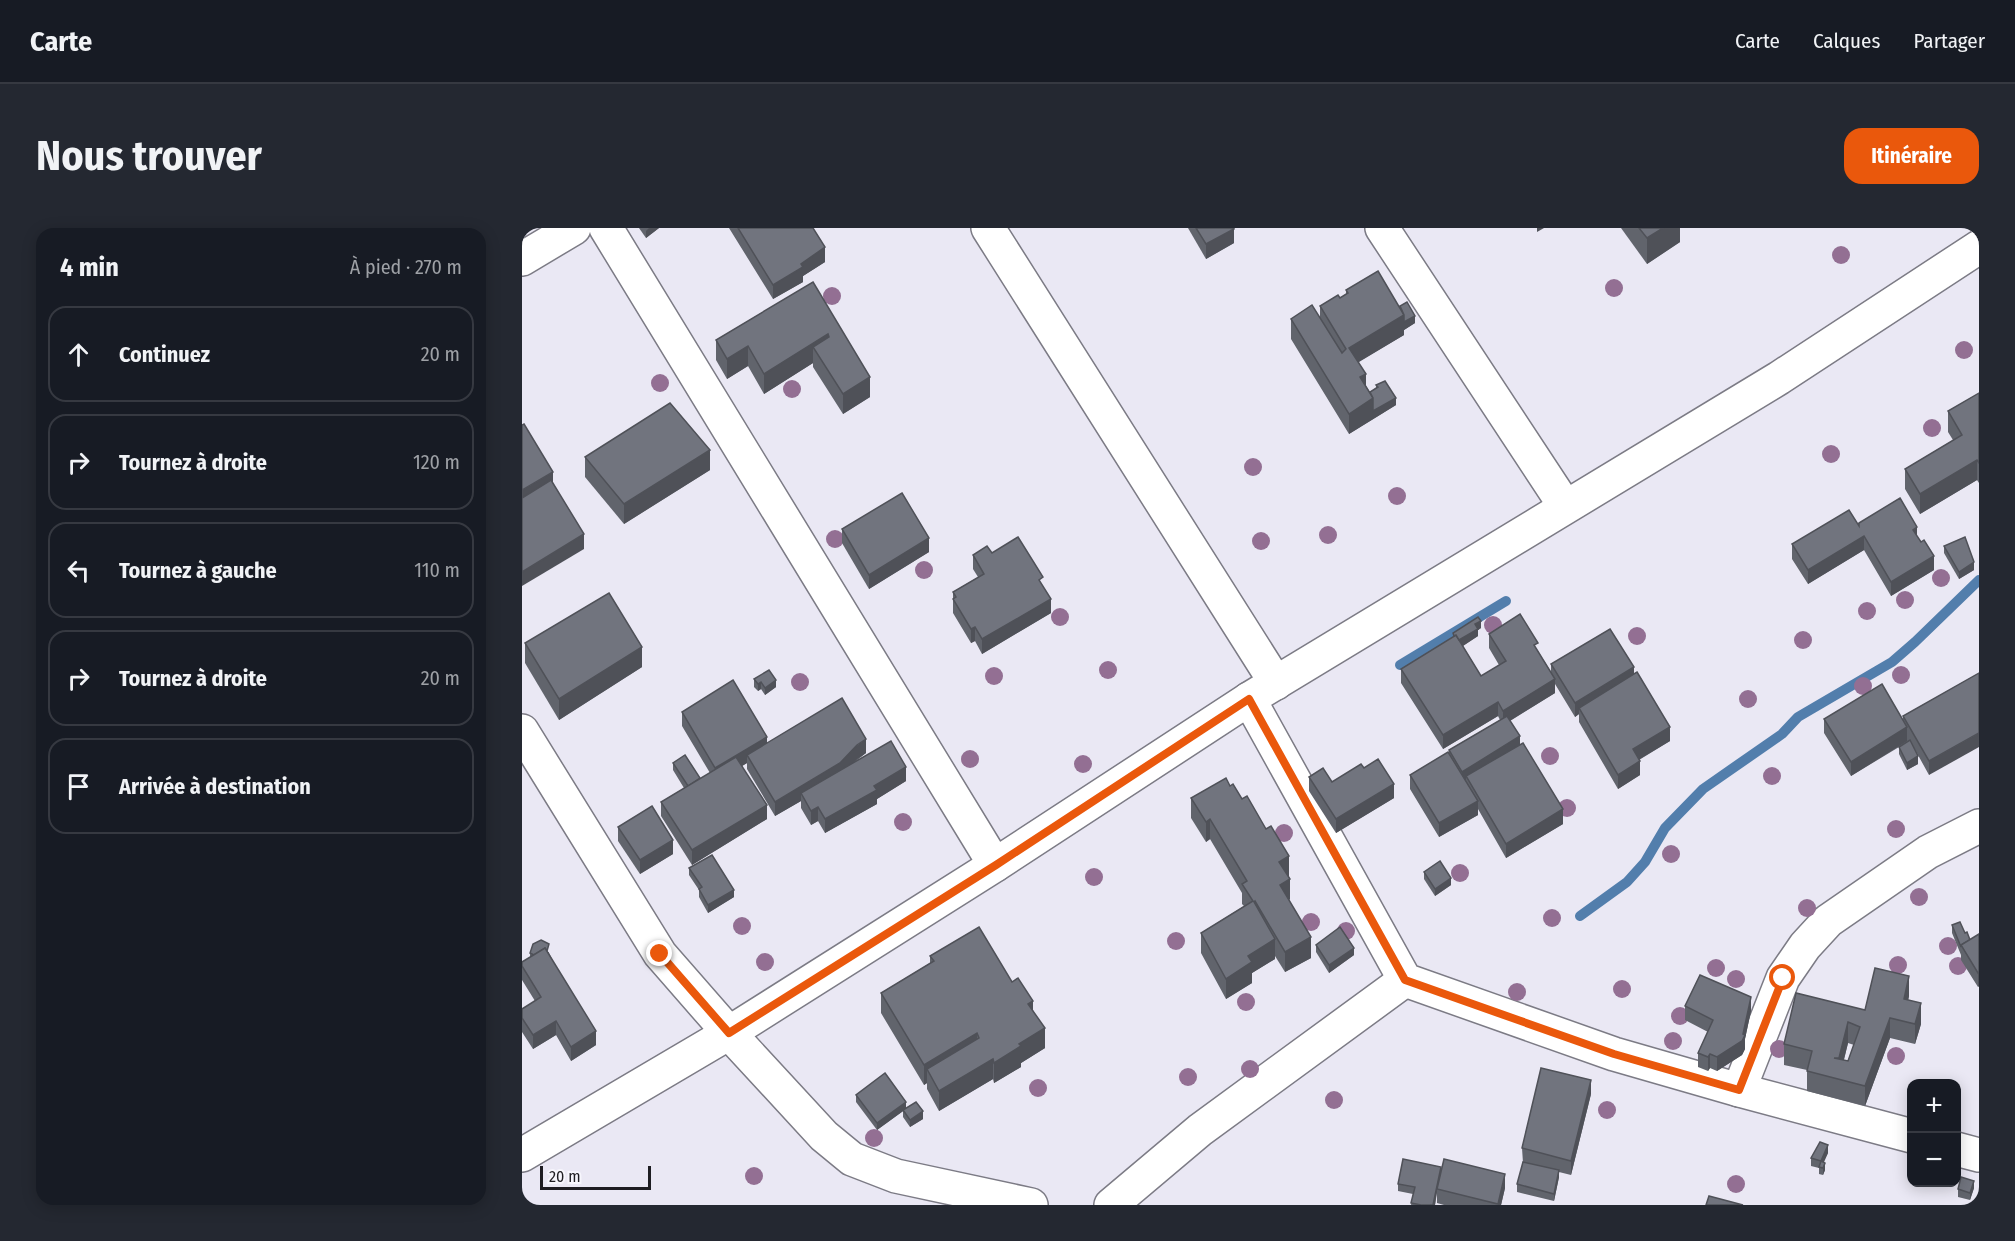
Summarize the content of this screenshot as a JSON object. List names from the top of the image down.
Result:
{
  "scale_bar": "20 m",
  "page": {
    "header": "Carte",
    "nav": ["Carte", "Calques", "Partager"],
    "buttons": "Itinéraire",
    "title": "Nous trouver",
    "heading": ["4 min", "À pied · 270 m"],
    "list": [
      ["Continuez", "20 m"],
      ["Tournez à droite", "120 m"],
      ["Tournez à gauche", "110 m"],
      ["Tournez à droite", "20 m"],
      "Arrivée à destination"
    ],
    "map_buttons": ["+", "−"],
    "scale": "20 m"
  }
}
